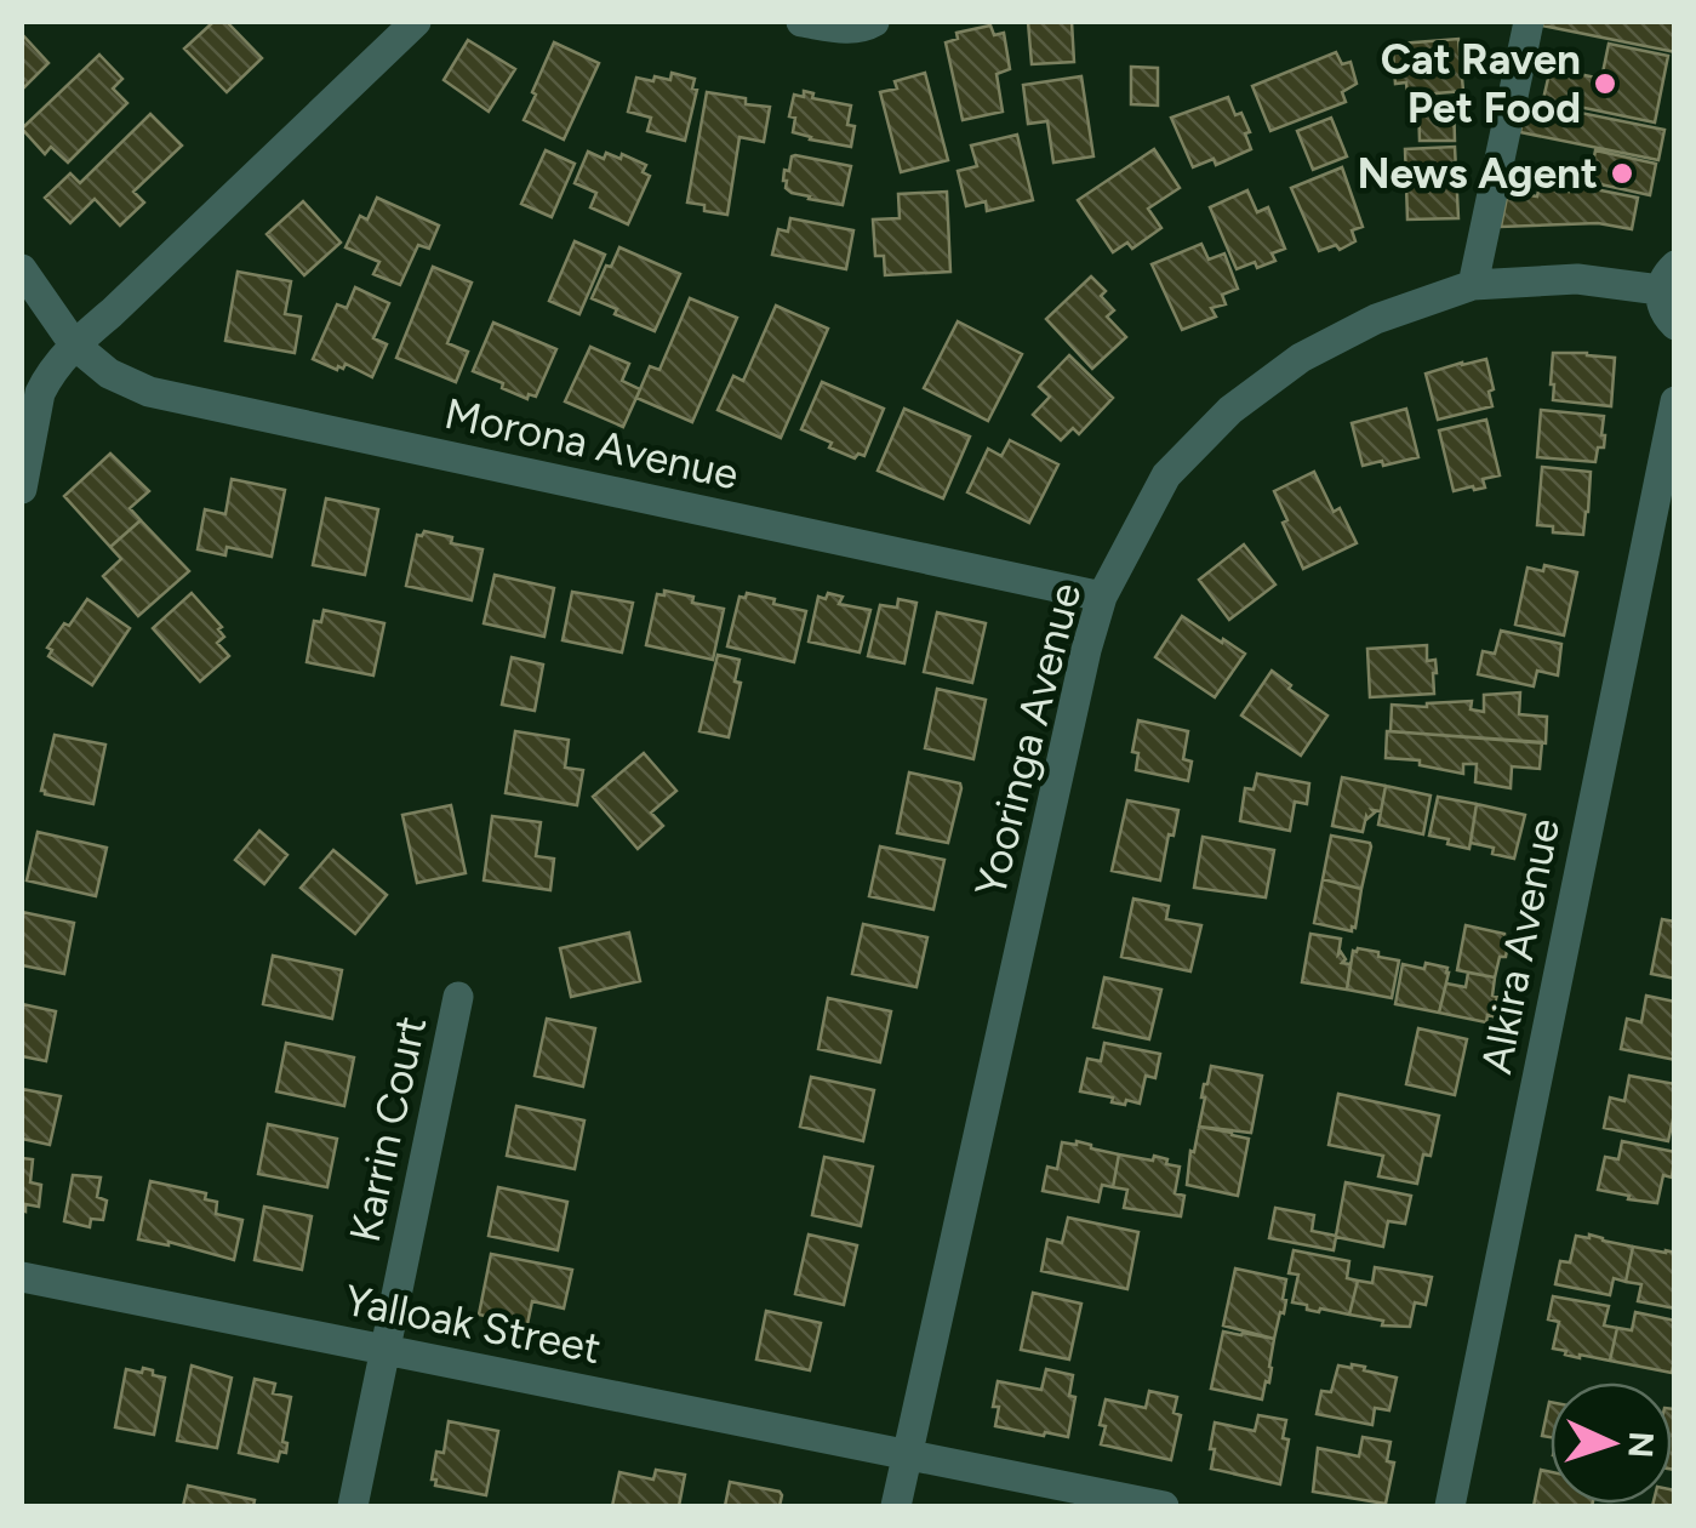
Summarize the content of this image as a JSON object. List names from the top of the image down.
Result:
{
  "streets": {
    "street": [
      "Morona Avenue",
      "Yooringa Avenue",
      "Alkira Avenue",
      "Karrin Court",
      "Yalloak Street"
    ]
  },
  "crossings": [
    ["Morona Avenue", "Yooringa Avenue"],
    ["Yooringa Avenue", "Yalloak Street"],
    ["Karrin Court", "Yalloak Street"]
  ],
  "places": ["Cat Raven Pet Food", "News Agent"],
  "north": "right"
}
